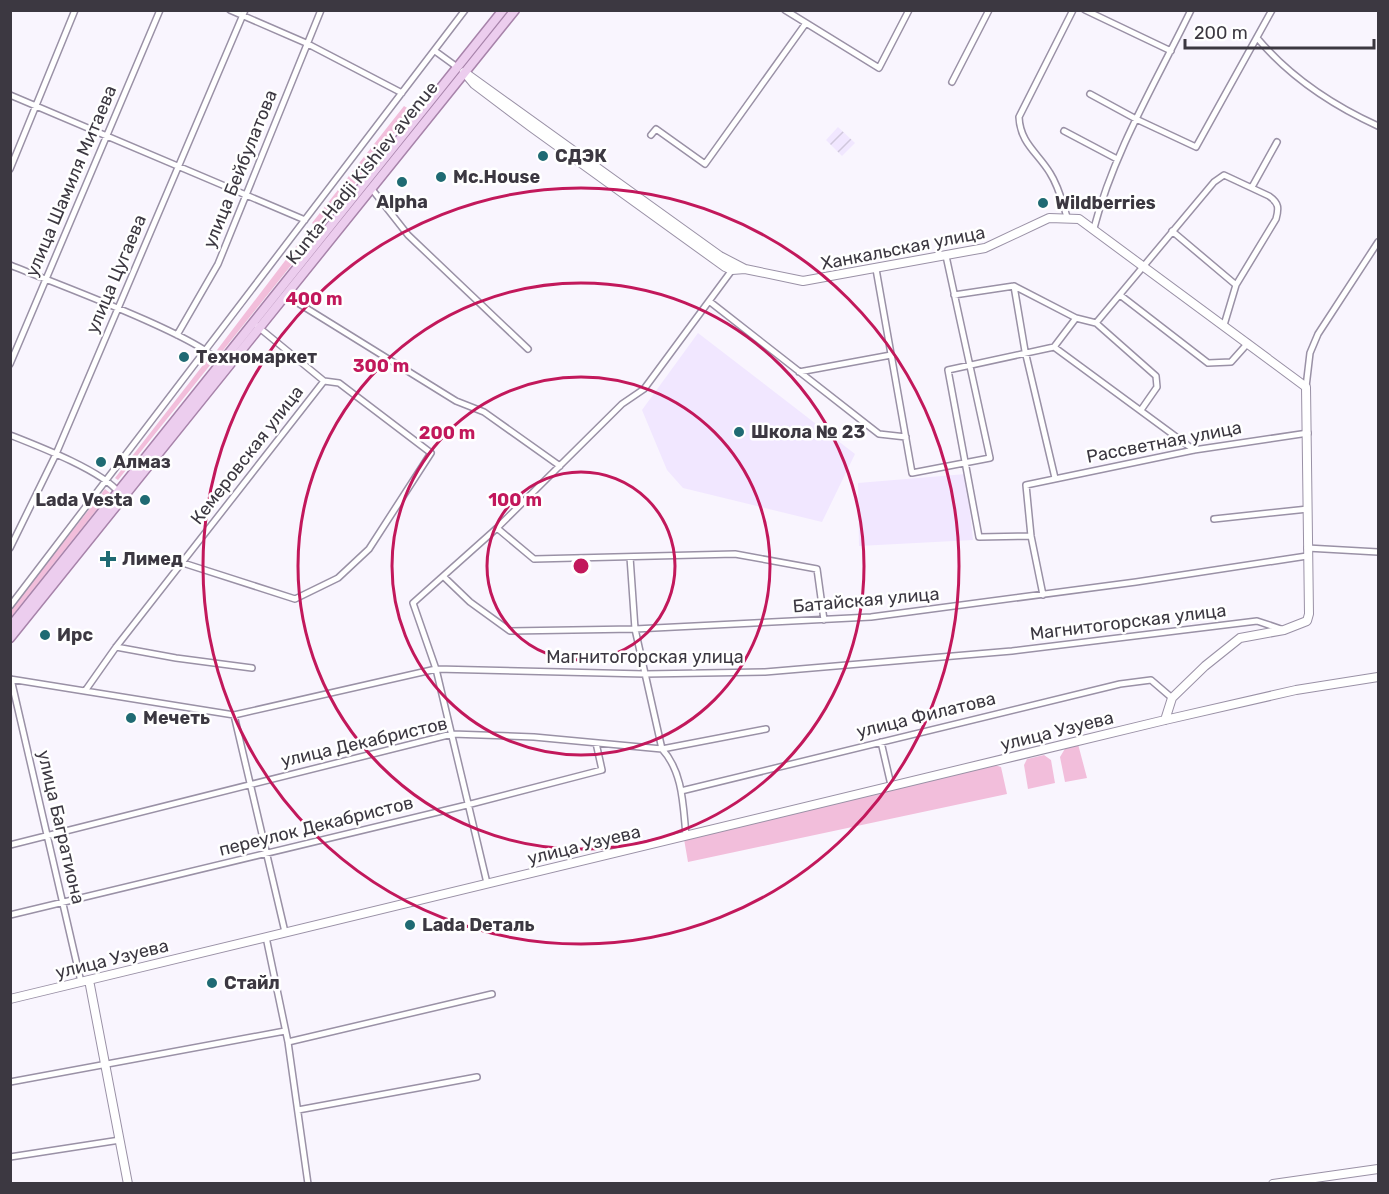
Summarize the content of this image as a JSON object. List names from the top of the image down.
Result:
{
  "streets": {
    "main road": ["Kunta-Hadji Kishiev avenue"],
    "street": [
      "улица Бейбулатова",
      "улица Шамиля Митаева",
      "Ханкальская улица",
      "улица Цугаева",
      "Рассветная улица",
      "Кемеровская улица",
      "Батайская улица",
      "Магнитогорская улица",
      "улица Филатова",
      "улица Узуева",
      "улица Декабристов",
      "переулок Декабристов",
      "улица Багратиона"
    ]
  },
  "crossings": [
    ["Kunta-Hadji Kishiev avenue", "Ханкальская улица"],
    ["Кемеровская улица", "Магнитогорская улица"],
    ["Магнитогорская улица", "улица Багратиона"],
    ["улица Узуева", "улица Багратиона"],
    ["улица Декабристов", "переулок Декабристов"],
    ["улица Декабристов", "улица Багратиона"],
    ["переулок Декабристов", "улица Багратиона"]
  ],
  "places": {
    "other": [
      "СДЭК",
      "Mc.House",
      "Alpha",
      "Wildberries",
      "Техномаркет",
      "Школа № 23",
      "Алмаз",
      "Lada Vesta",
      "Ирс",
      "Мечеть",
      "Lada Dеталь",
      "Стайл"
    ],
    "health": ["Лимед"]
  },
  "scale_bar": "200 m",
  "rings": [
    "400 m",
    "300 m",
    "200 m",
    "100 m"
  ]
}
